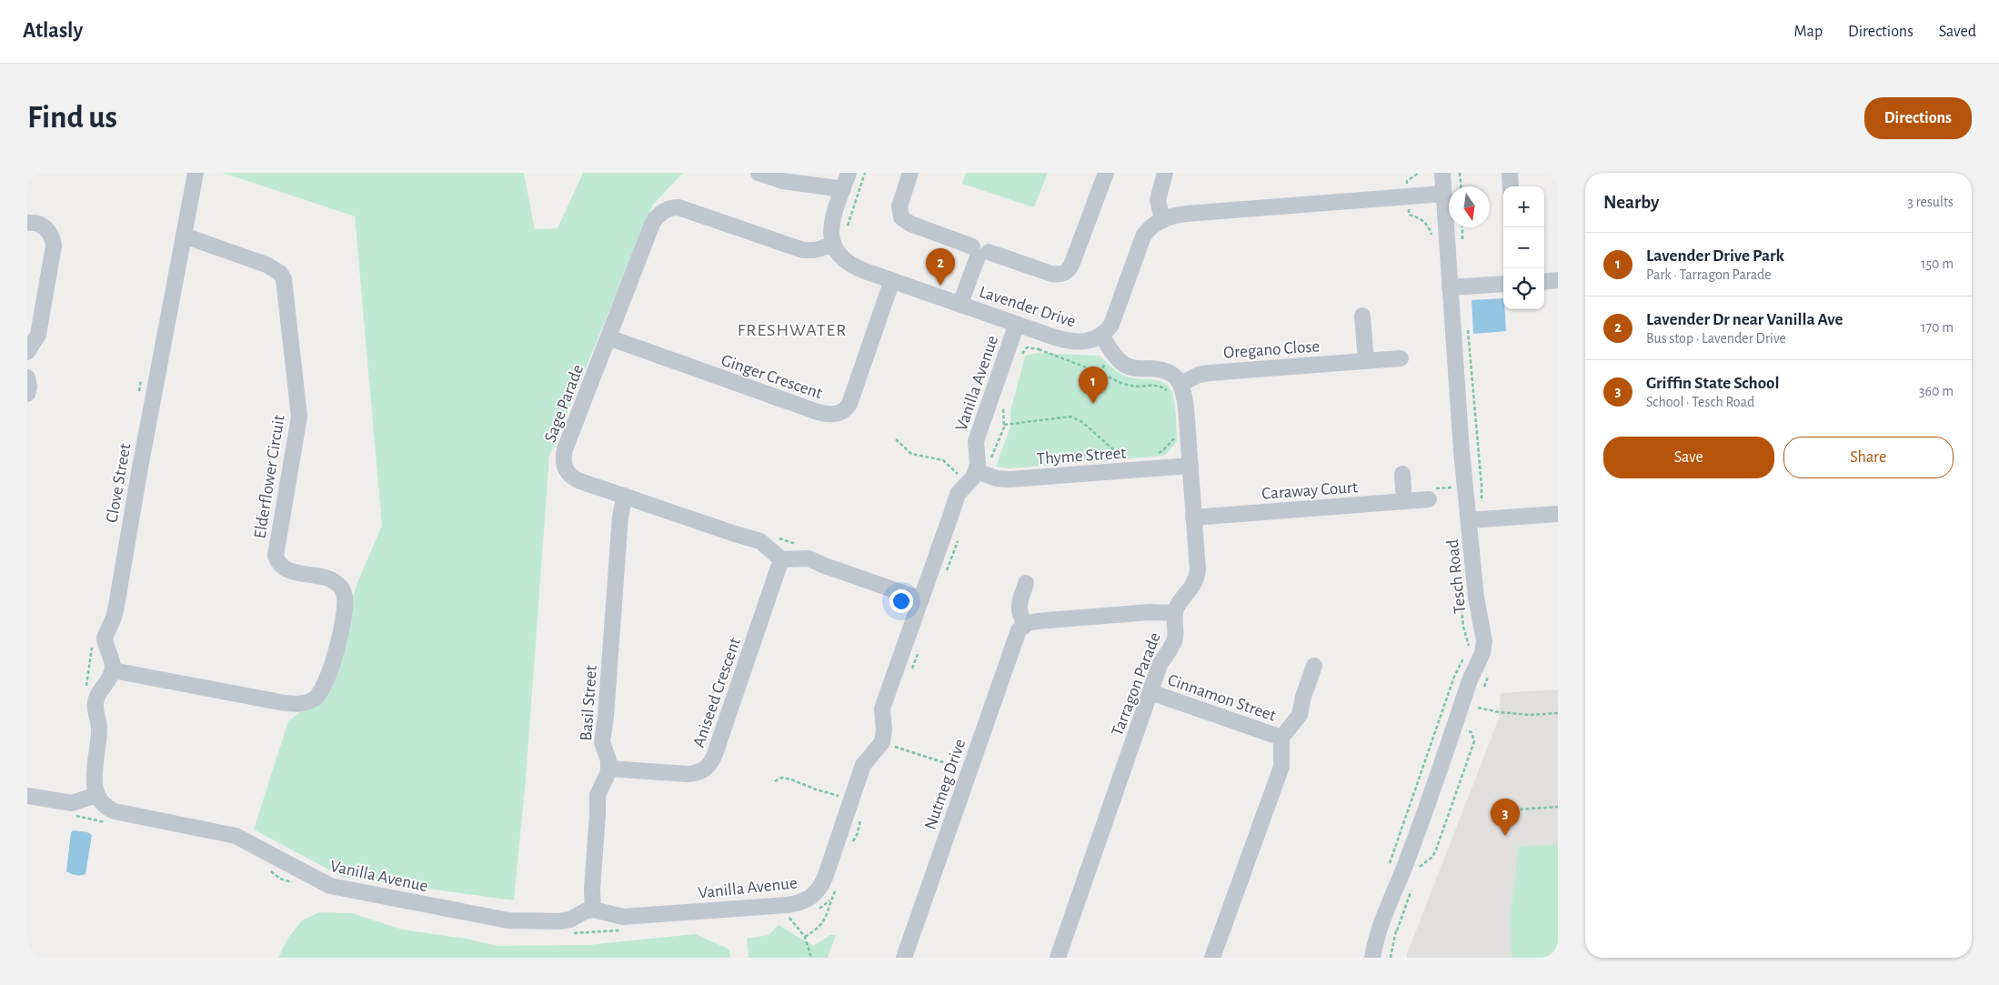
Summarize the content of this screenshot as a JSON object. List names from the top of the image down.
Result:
{
  "streets": {
    "street": [
      "Lavender Drive",
      "Oregano Close",
      "Ginger Crescent",
      "Vanilla Avenue",
      "Sage Parade",
      "Thyme Street",
      "Elderflower Circuit",
      "Clove Street",
      "Caraway Court",
      "Tesch Road",
      "Tarragon Parade",
      "Aniseed Crescent",
      "Cinnamon Street",
      "Basil Street",
      "Nutmeg Drive"
    ]
  },
  "crossings": [
    ["Lavender Drive", "Ginger Crescent"],
    ["Lavender Drive", "Vanilla Avenue"],
    ["Lavender Drive", "Sage Parade"],
    ["Oregano Close", "Tarragon Parade"],
    ["Ginger Crescent", "Sage Parade"],
    ["Vanilla Avenue", "Thyme Street"],
    ["Sage Parade", "Aniseed Crescent"],
    ["Sage Parade", "Basil Street"],
    ["Thyme Street", "Tarragon Parade"],
    ["Elderflower Circuit", "Clove Street"],
    ["Caraway Court", "Tarragon Parade"],
    ["Tarragon Parade", "Cinnamon Street"],
    ["Aniseed Crescent", "Basil Street"]
  ],
  "districts": ["FRESHWATER"],
  "north": "bottom",
  "page": {
    "header": "Atlasly",
    "nav": ["Map", "Directions", "Saved"],
    "buttons": [
      "Directions",
      ["Save", "Share"]
    ],
    "title": "Find us",
    "heading": ["Nearby", "3 results"],
    "map_buttons": ["+", "−"],
    "list": [
      {
        "mark": "1",
        "name": "Lavender Drive Park",
        "note": "Park · Tarragon Parade",
        "value": "150 m"
      },
      {
        "mark": "2",
        "name": "Lavender Dr near Vanilla Ave",
        "note": "Bus stop · Lavender Drive",
        "value": "170 m"
      },
      {
        "mark": "3",
        "name": "Griffin State School",
        "note": "School · Tesch Road",
        "value": "360 m"
      }
    ],
    "pins": ["2", "1", "3"]
  }
}
